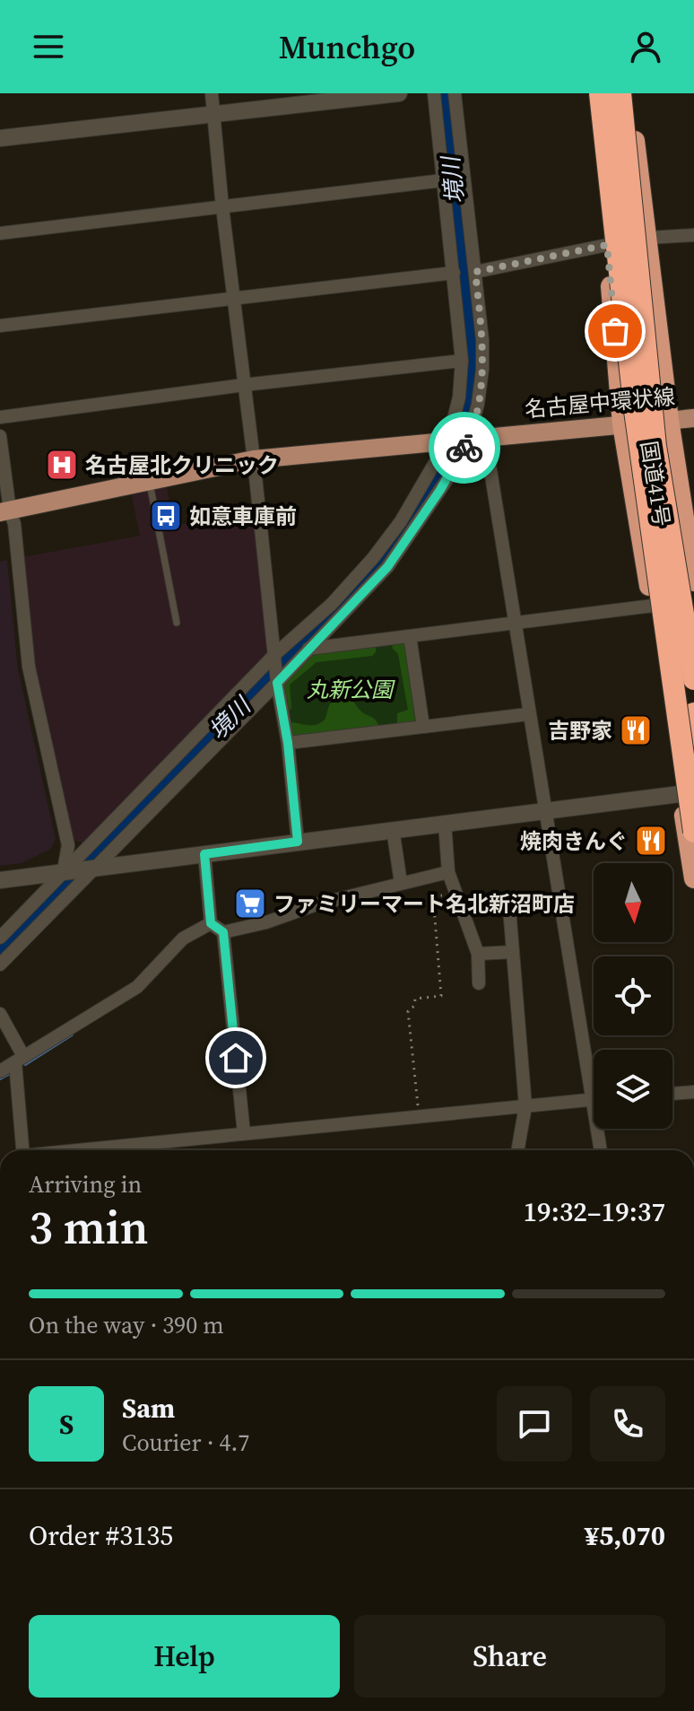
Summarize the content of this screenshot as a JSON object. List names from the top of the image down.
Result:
{
  "streets": {
    "highway": ["国道41号"],
    "main road": ["名古屋中環状線"]
  },
  "crossings": [
    ["名古屋中環状線", "国道41号"]
  ],
  "water": ["境川"],
  "parks": ["丸新公園"],
  "places": {
    "hospital": ["名古屋北クリニック"],
    "bus stop": ["如意車庫前"],
    "restaurant": ["吉野家", "焼肉きんぐ"],
    "supermarket": ["ファミリーマート名北新沼町店"]
  },
  "north": "bottom",
  "page": {
    "header": "Munchgo",
    "heading": ["3 min", "Arriving in", "19:32–19:37"],
    "panel": [
      "Sam",
      "Courier · 4.7",
      "Order #3135",
      "¥5,070"
    ],
    "bar": "On the way · 390 m",
    "round": "S",
    "buttons": ["Help", "Share"]
  }
}
